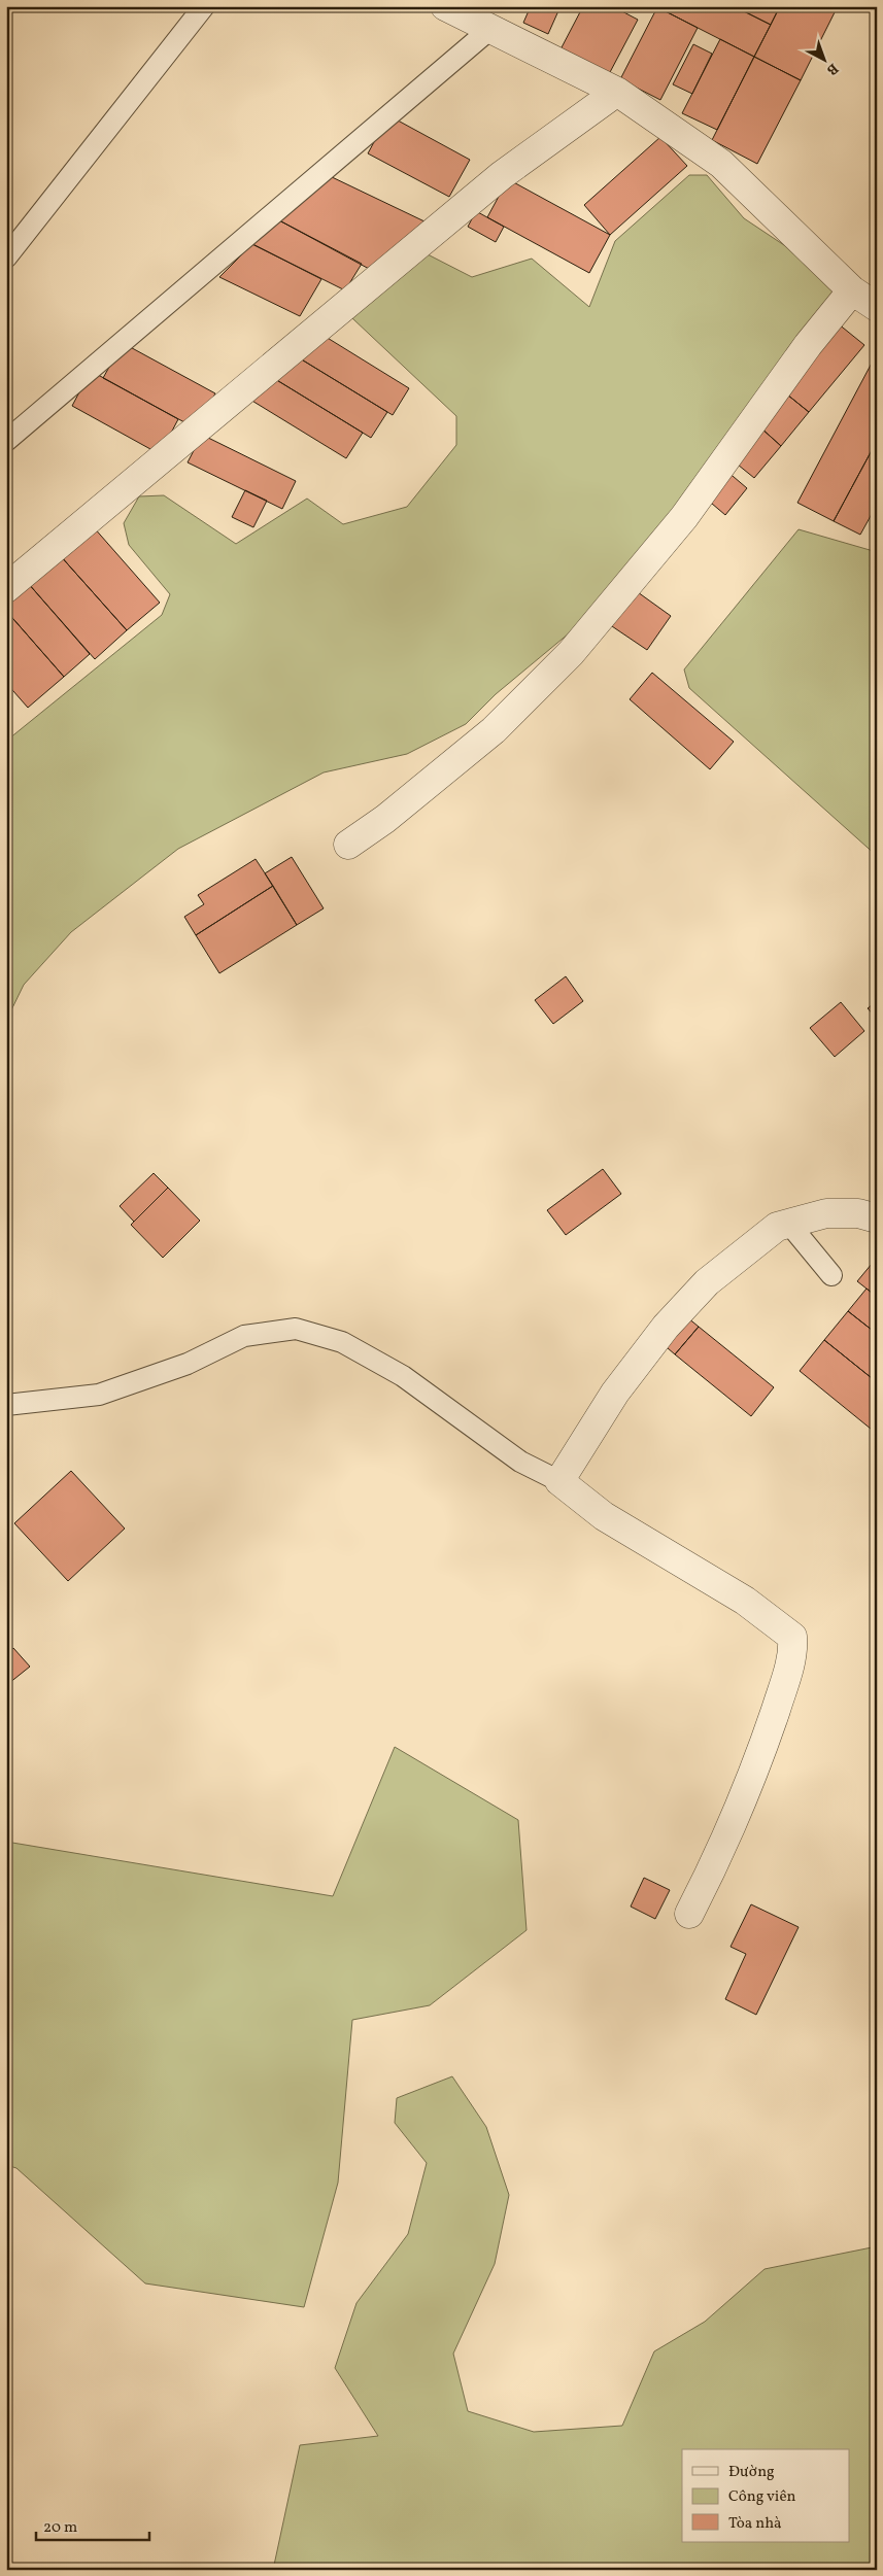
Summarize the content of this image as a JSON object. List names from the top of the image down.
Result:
{
  "legend": ["Đường", "Công viên", "Tòa nhà"],
  "scale_bar": "20 m",
  "north": "bottom right"
}
